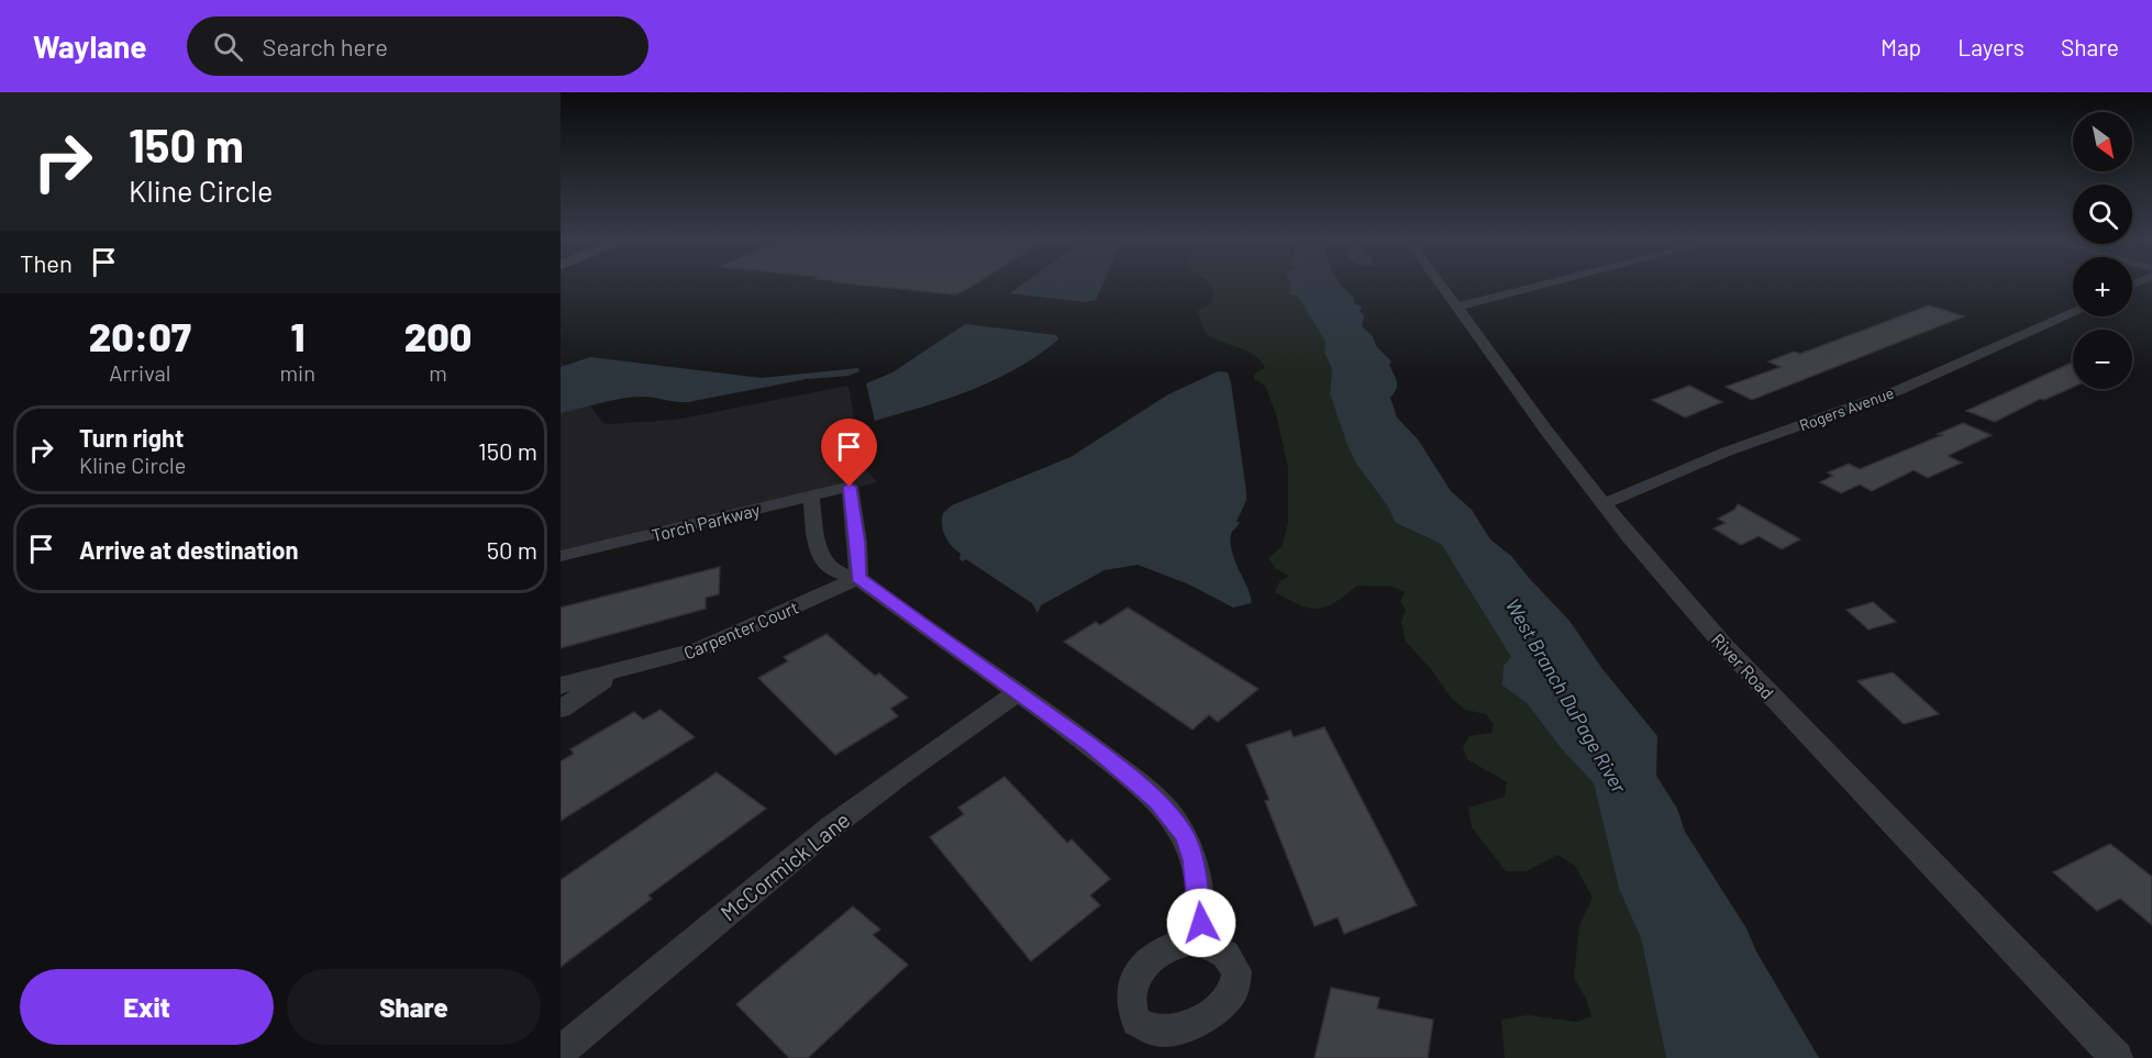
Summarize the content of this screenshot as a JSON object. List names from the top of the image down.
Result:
{
  "streets": {
    "street": [
      "Rogers Avenue",
      "Torch Parkway",
      "Carpenter Court",
      "River Road",
      "McCormick Lane"
    ]
  },
  "crossings": [
    ["Rogers Avenue", "River Road"],
    ["Torch Parkway", "Carpenter Court"]
  ],
  "water": ["West Branch DuPage River"],
  "north": "bottom right",
  "page": {
    "header": "Waylane",
    "search": "Search here",
    "nav": ["Map", "Layers", "Share"],
    "turn": ["150 m", "Kline Circle"],
    "map_buttons": ["+", "−"],
    "then": "Then",
    "eta": [
      "20:07",
      "Arrival",
      "1",
      "min",
      "200",
      "m"
    ],
    "list": [
      {
        "name": "Turn right",
        "note": "Kline Circle",
        "value": "150 m"
      },
      {
        "name": "Arrive at destination",
        "value": "50 m"
      }
    ],
    "buttons": ["Exit", "Share"]
  }
}
